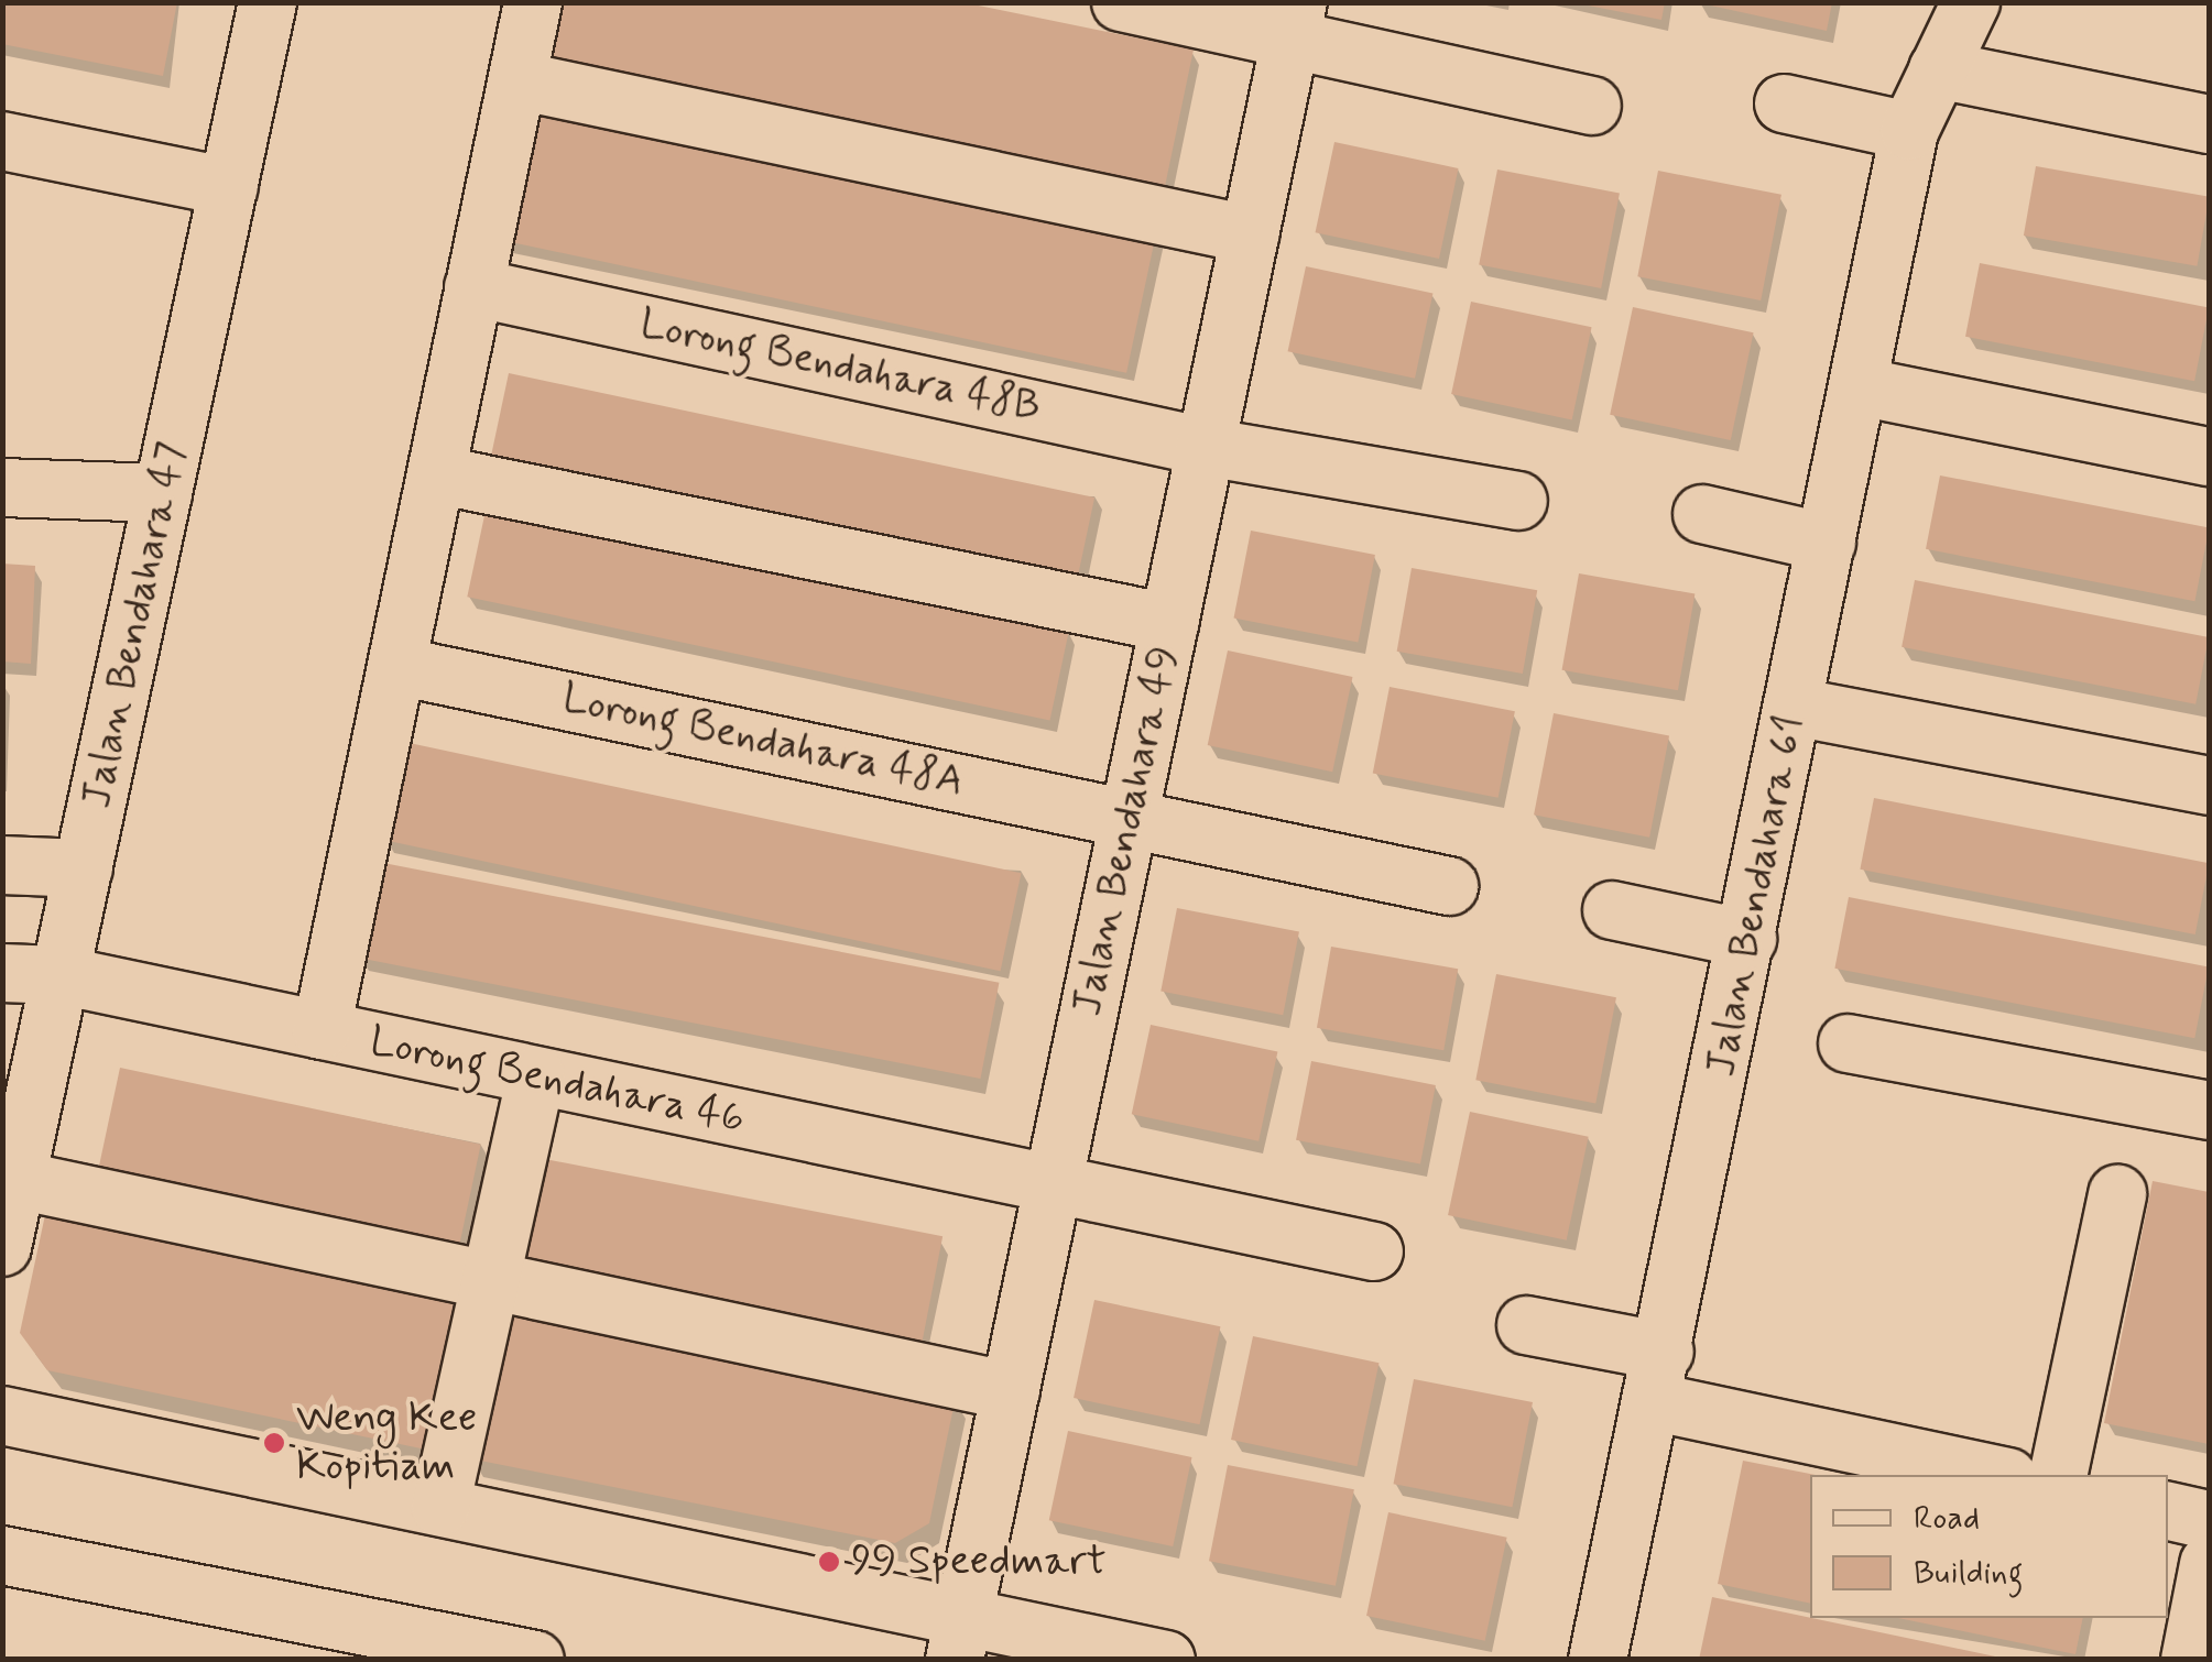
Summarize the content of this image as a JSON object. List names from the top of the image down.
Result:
{
  "streets": {
    "street": [
      "Lorong Bendahara 48B",
      "Jalan Bendahara 47",
      "Lorong Bendahara 48A",
      "Jalan Bendahara 49",
      "Jalan Bendahara 61",
      "Lorong Bendahara 46"
    ]
  },
  "crossings": [
    ["Lorong Bendahara 48B", "Jalan Bendahara 49"],
    ["Jalan Bendahara 47", "Lorong Bendahara 46"],
    ["Lorong Bendahara 48A", "Jalan Bendahara 49"],
    ["Jalan Bendahara 49", "Lorong Bendahara 46"]
  ],
  "places": ["Weng Kee Kopitiam", "99 Speedmart"],
  "legend": ["Road", "Building"]
}
